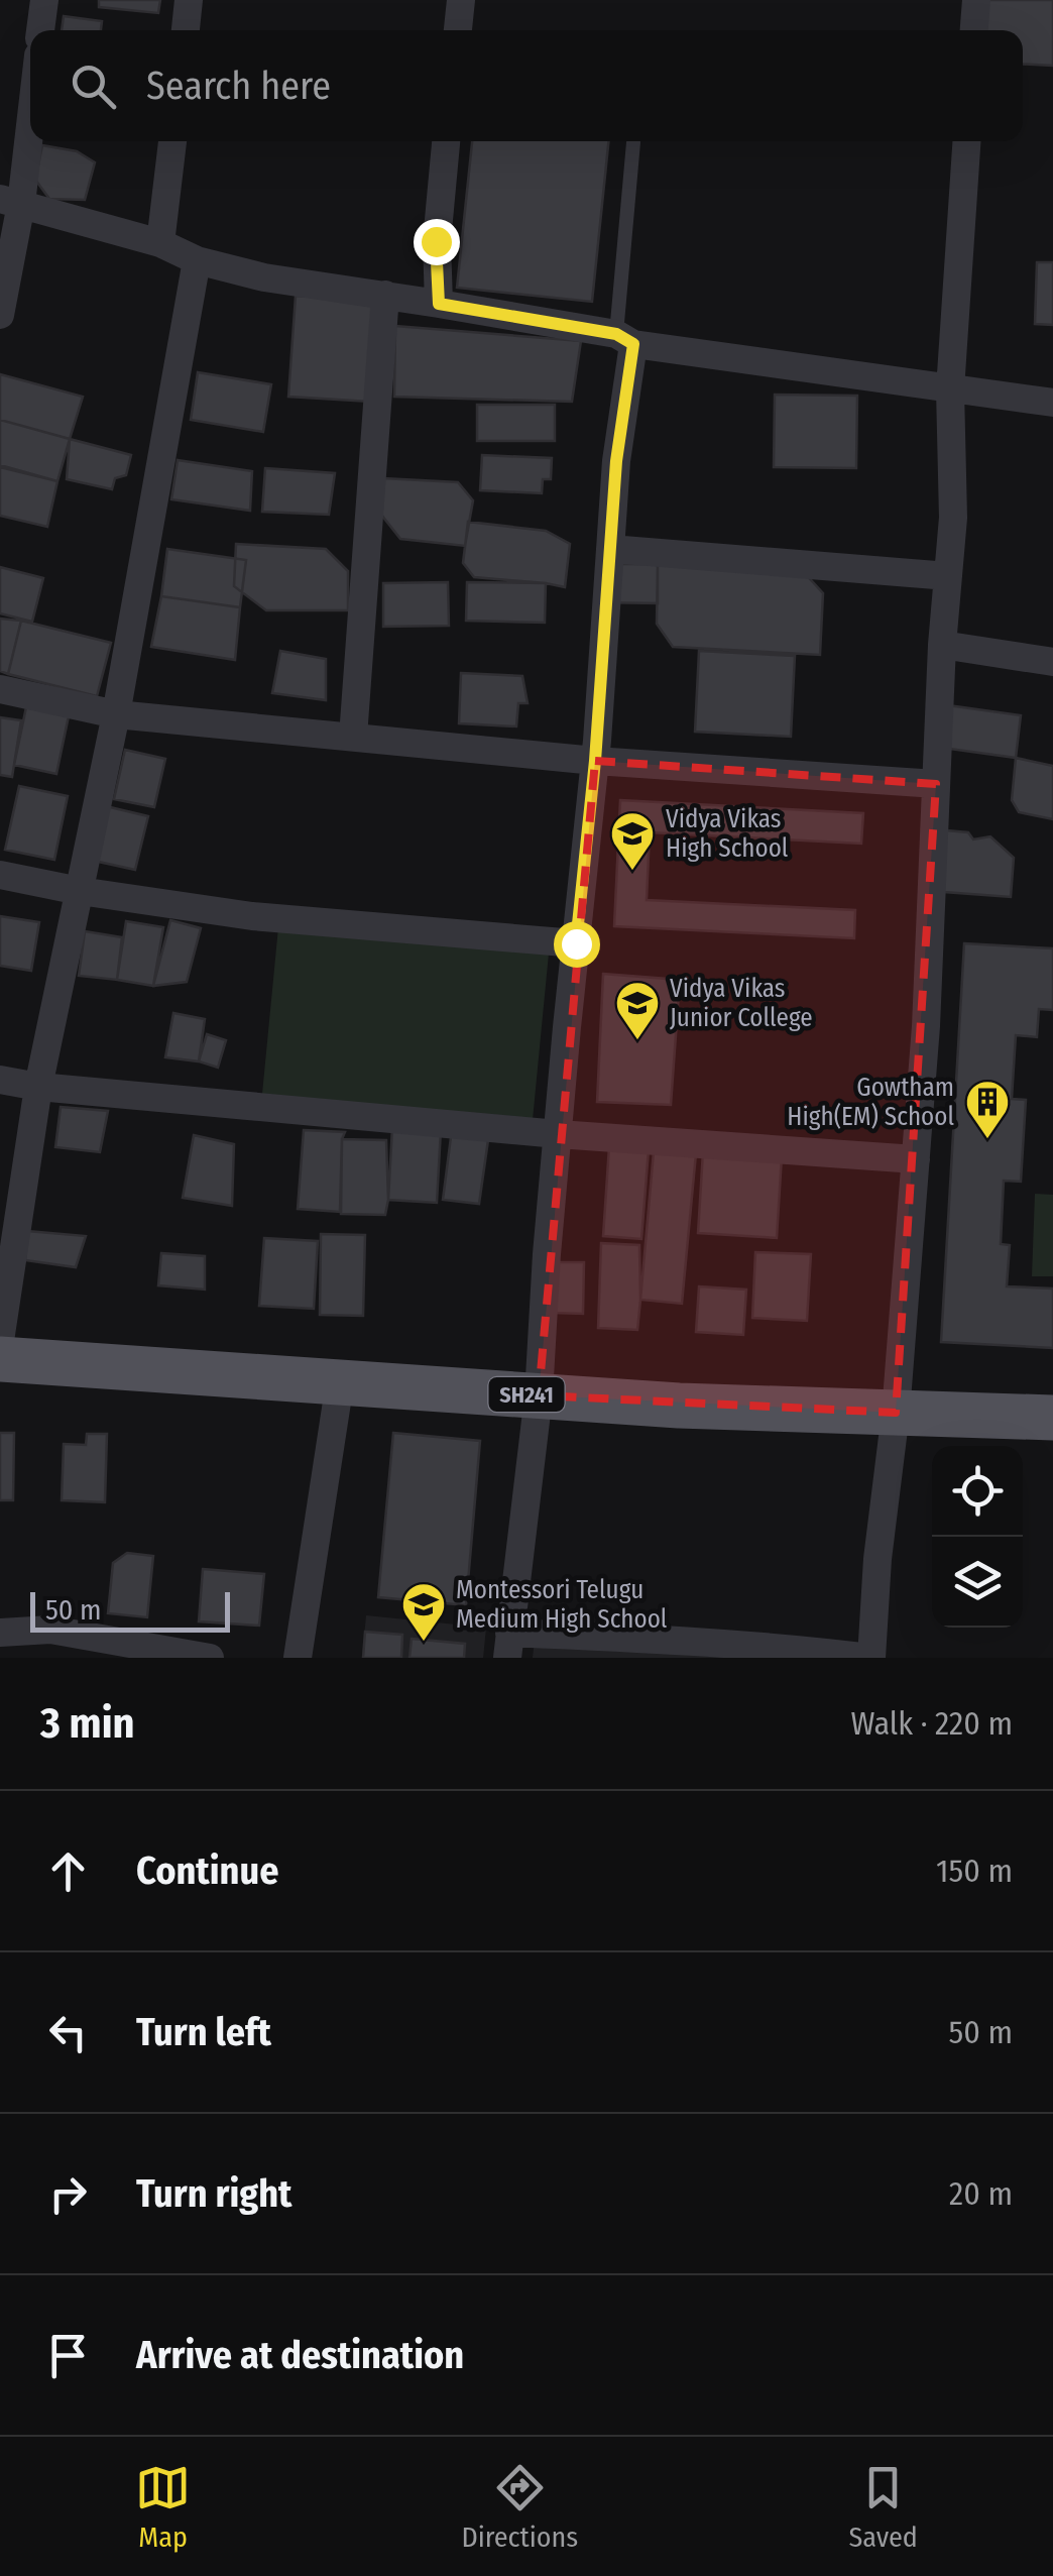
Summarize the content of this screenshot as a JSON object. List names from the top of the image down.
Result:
{
  "streets": {
    "main road": ["SH241"]
  },
  "places": {
    "school or university": ["Vidya Vikas High School", "Vidya Vikas Junior College", "Montessori Telugu Medium High School"],
    "building": ["Gowtham High(EM) School"]
  },
  "scale_bar": "50 m",
  "page": {
    "search": "Search here",
    "scale": "50 m",
    "heading": ["3 min", "Walk · 220 m"],
    "list": [
      ["Continue", "150 m"],
      ["Turn left", "50 m"],
      ["Turn right", "20 m"],
      "Arrive at destination"
    ],
    "nav": ["Map", "Directions", "Saved"]
  }
}
